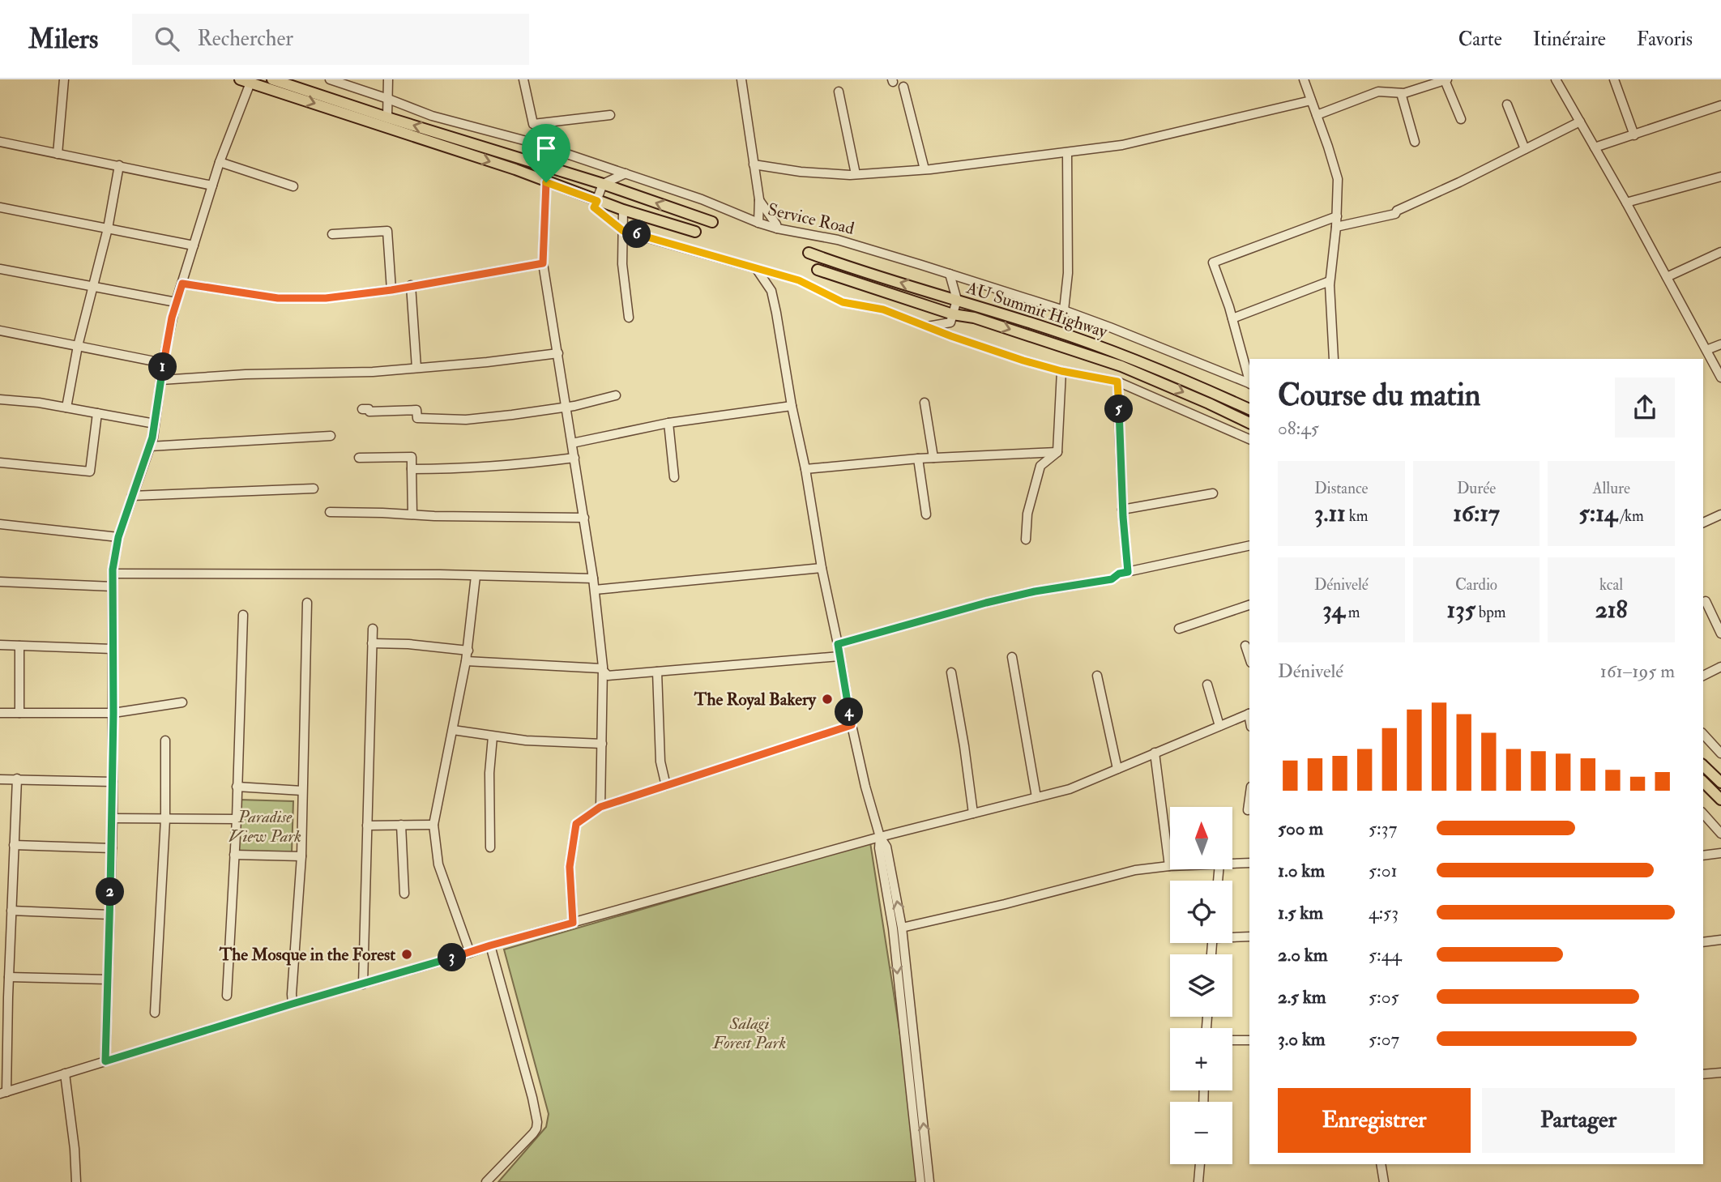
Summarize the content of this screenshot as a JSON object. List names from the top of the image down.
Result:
{
  "streets": {
    "main road": ["AU Summit Highway"],
    "street": ["Service Road"]
  },
  "parks": ["Paradise View Park", "Salagi Forest Park"],
  "places": ["The Royal Bakery", "The Mosque in the Forest"],
  "north": "top",
  "page": {
    "header": "Milers",
    "search": "Rechercher",
    "nav": ["Carte", "Itinéraire", "Favoris"],
    "pins": [
      "6",
      "1",
      "5",
      "4",
      "2",
      "3"
    ],
    "heading": ["Course du matin", "08:45"],
    "stats": [
      ["Distance", "3.11 km"],
      ["Durée", "16:17"],
      ["Allure", "5:14 /km"],
      ["Dénivelé", "34 m"],
      ["Cardio", "135 bpm"],
      ["kcal", "218"]
    ],
    "chart": ["Dénivelé", "161–195 m"],
    "map_buttons": ["+", "−"],
    "list": [
      {
        "name": "500 m",
        "note": "5:37"
      },
      {
        "name": "1.0 km",
        "note": "5:01"
      },
      {
        "name": "1.5 km",
        "note": "4:53"
      },
      {
        "name": "2.0 km",
        "note": "5:44"
      },
      {
        "name": "2.5 km",
        "note": "5:05"
      },
      {
        "name": "3.0 km",
        "note": "5:07"
      }
    ],
    "buttons": ["Enregistrer", "Partager"]
  }
}
